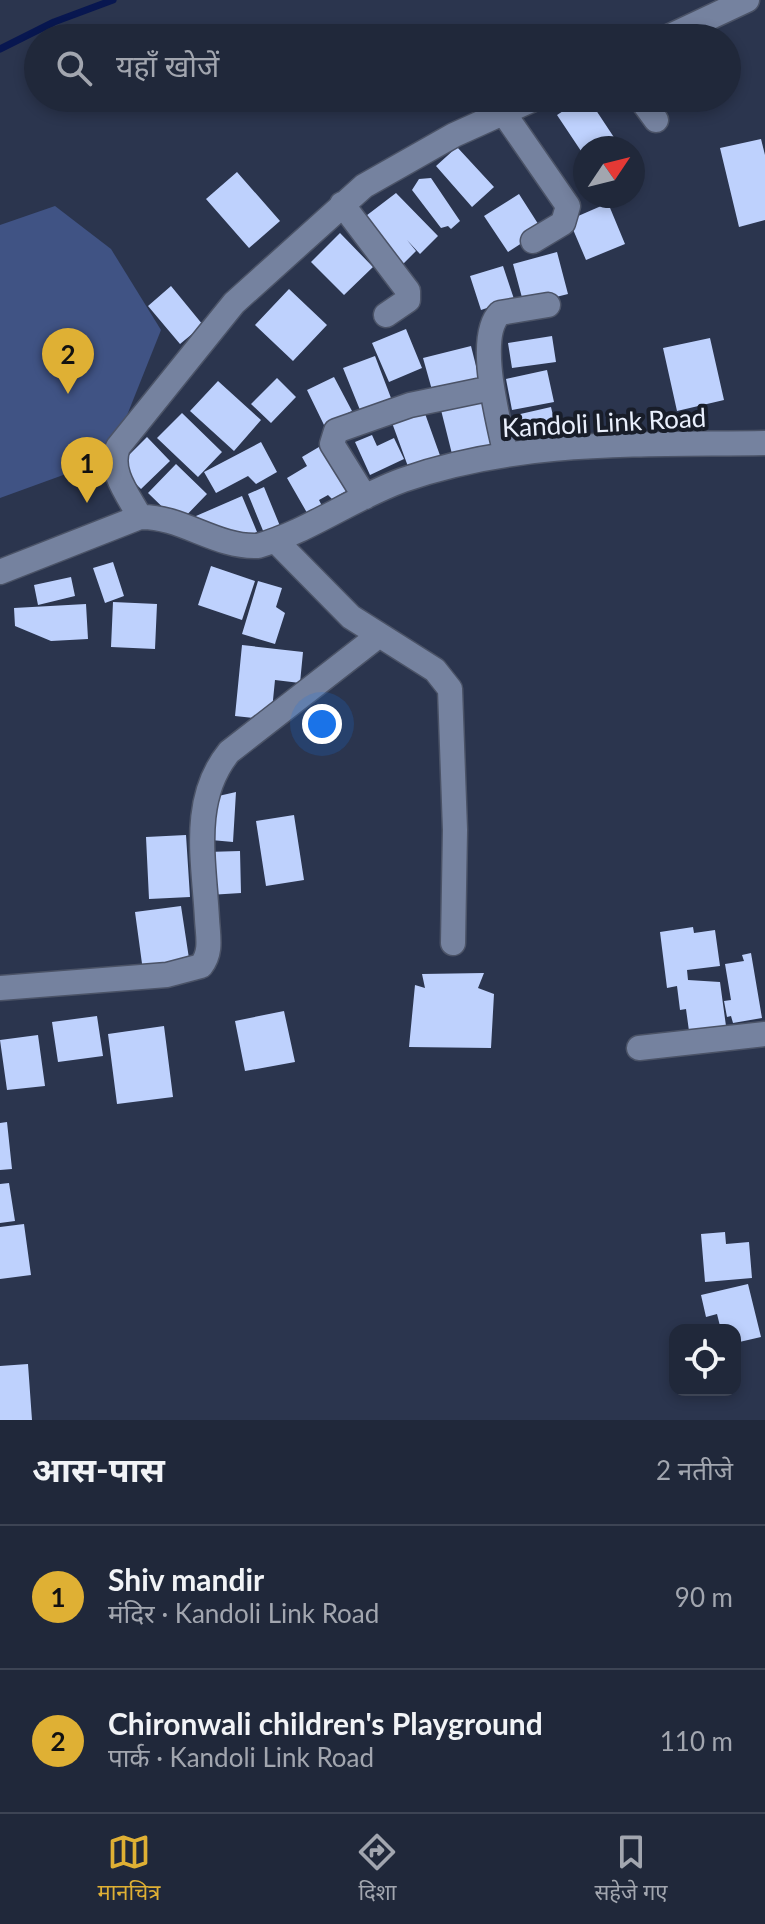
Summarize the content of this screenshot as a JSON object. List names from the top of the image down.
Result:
{
  "streets": {
    "street": ["Kandoli Link Road"]
  },
  "north": "top right",
  "page": {
    "search": "यहाँ खोजें",
    "pins": ["2", "1"],
    "heading": ["आस-पास", "2 नतीजे"],
    "list": [
      {
        "mark": "1",
        "name": "Shiv mandir",
        "note": "मंदिर · Kandoli Link Road",
        "value": "90 m"
      },
      {
        "mark": "2",
        "name": "Chironwali children's Playground",
        "note": "पार्क · Kandoli Link Road",
        "value": "110 m"
      }
    ],
    "nav": ["मानचित्र", "दिशा", "सहेजे गए"]
  }
}
